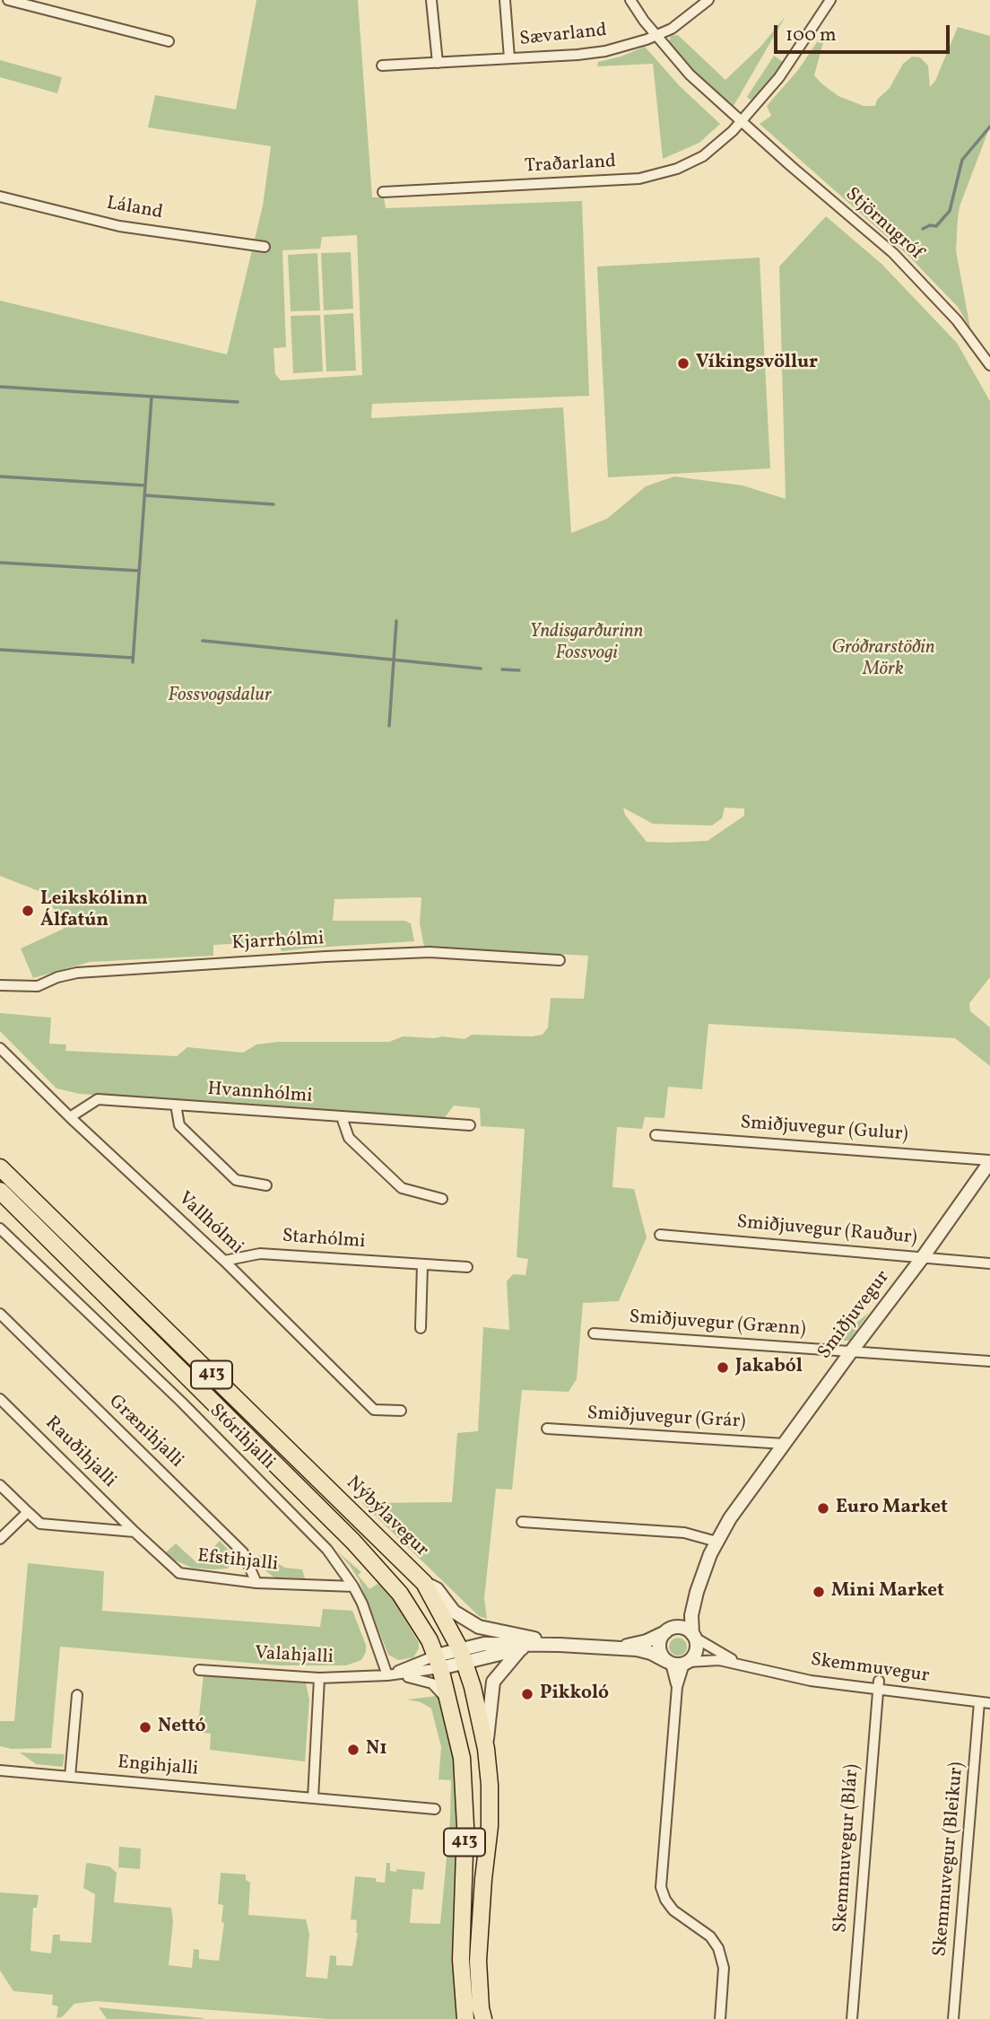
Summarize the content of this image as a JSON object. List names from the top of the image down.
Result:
{
  "streets": {
    "main road": ["413", "Nýbýlavegur"],
    "street": [
      "Sævarland",
      "Traðarland",
      "Láland",
      "Stjörnugróf",
      "Kjarrhólmi",
      "Hvannhólmi",
      "Smiðjuvegur (Gulur)",
      "Vallhólmi",
      "Smiðjuvegur (Rauður)",
      "Starhólmi",
      "Smiðjuvegur",
      "Smiðjuvegur (Grænn)",
      "Smiðjuvegur (Grár)",
      "Grænihjalli",
      "Stórihjalli",
      "Rauðihjalli",
      "Efstihjalli",
      "Valahjalli",
      "Skemmuvegur",
      "Engihjalli",
      "Skemmuvegur (Blár)",
      "Skemmuvegur (Bleikur)"
    ]
  },
  "crossings": [
    ["Sævarland", "Stjörnugróf"],
    ["Traðarland", "Stjörnugróf"],
    ["Hvannhólmi", "Vallhólmi"],
    ["Smiðjuvegur (Gulur)", "Smiðjuvegur"],
    ["Vallhólmi", "Starhólmi"],
    ["Smiðjuvegur (Rauður)", "Smiðjuvegur"],
    ["Smiðjuvegur", "Smiðjuvegur (Grænn)"],
    ["Smiðjuvegur", "Smiðjuvegur (Grár)"],
    ["Smiðjuvegur", "Skemmuvegur"],
    ["413", "Valahjalli"],
    ["Grænihjalli", "Efstihjalli"],
    ["Stórihjalli", "Efstihjalli"],
    ["Stórihjalli", "Valahjalli"],
    ["Rauðihjalli", "Efstihjalli"],
    ["Nýbýlavegur", "Valahjalli"],
    ["Nýbýlavegur", "Skemmuvegur"],
    ["Valahjalli", "Skemmuvegur"],
    ["Skemmuvegur", "Skemmuvegur (Blár)"],
    ["Skemmuvegur", "Skemmuvegur (Bleikur)"]
  ],
  "parks": ["Yndisgarðurinn Fossvogi", "Gróðrarstöðin Mörk", "Fossvogsdalur"],
  "places": [
    "Víkingsvöllur",
    "Leikskólinn Álfatún",
    "Jakaból",
    "Euro Market",
    "Mini Market",
    "Pikkoló",
    "Nettó",
    "N1"
  ],
  "scale_bar": "100 m"
}
